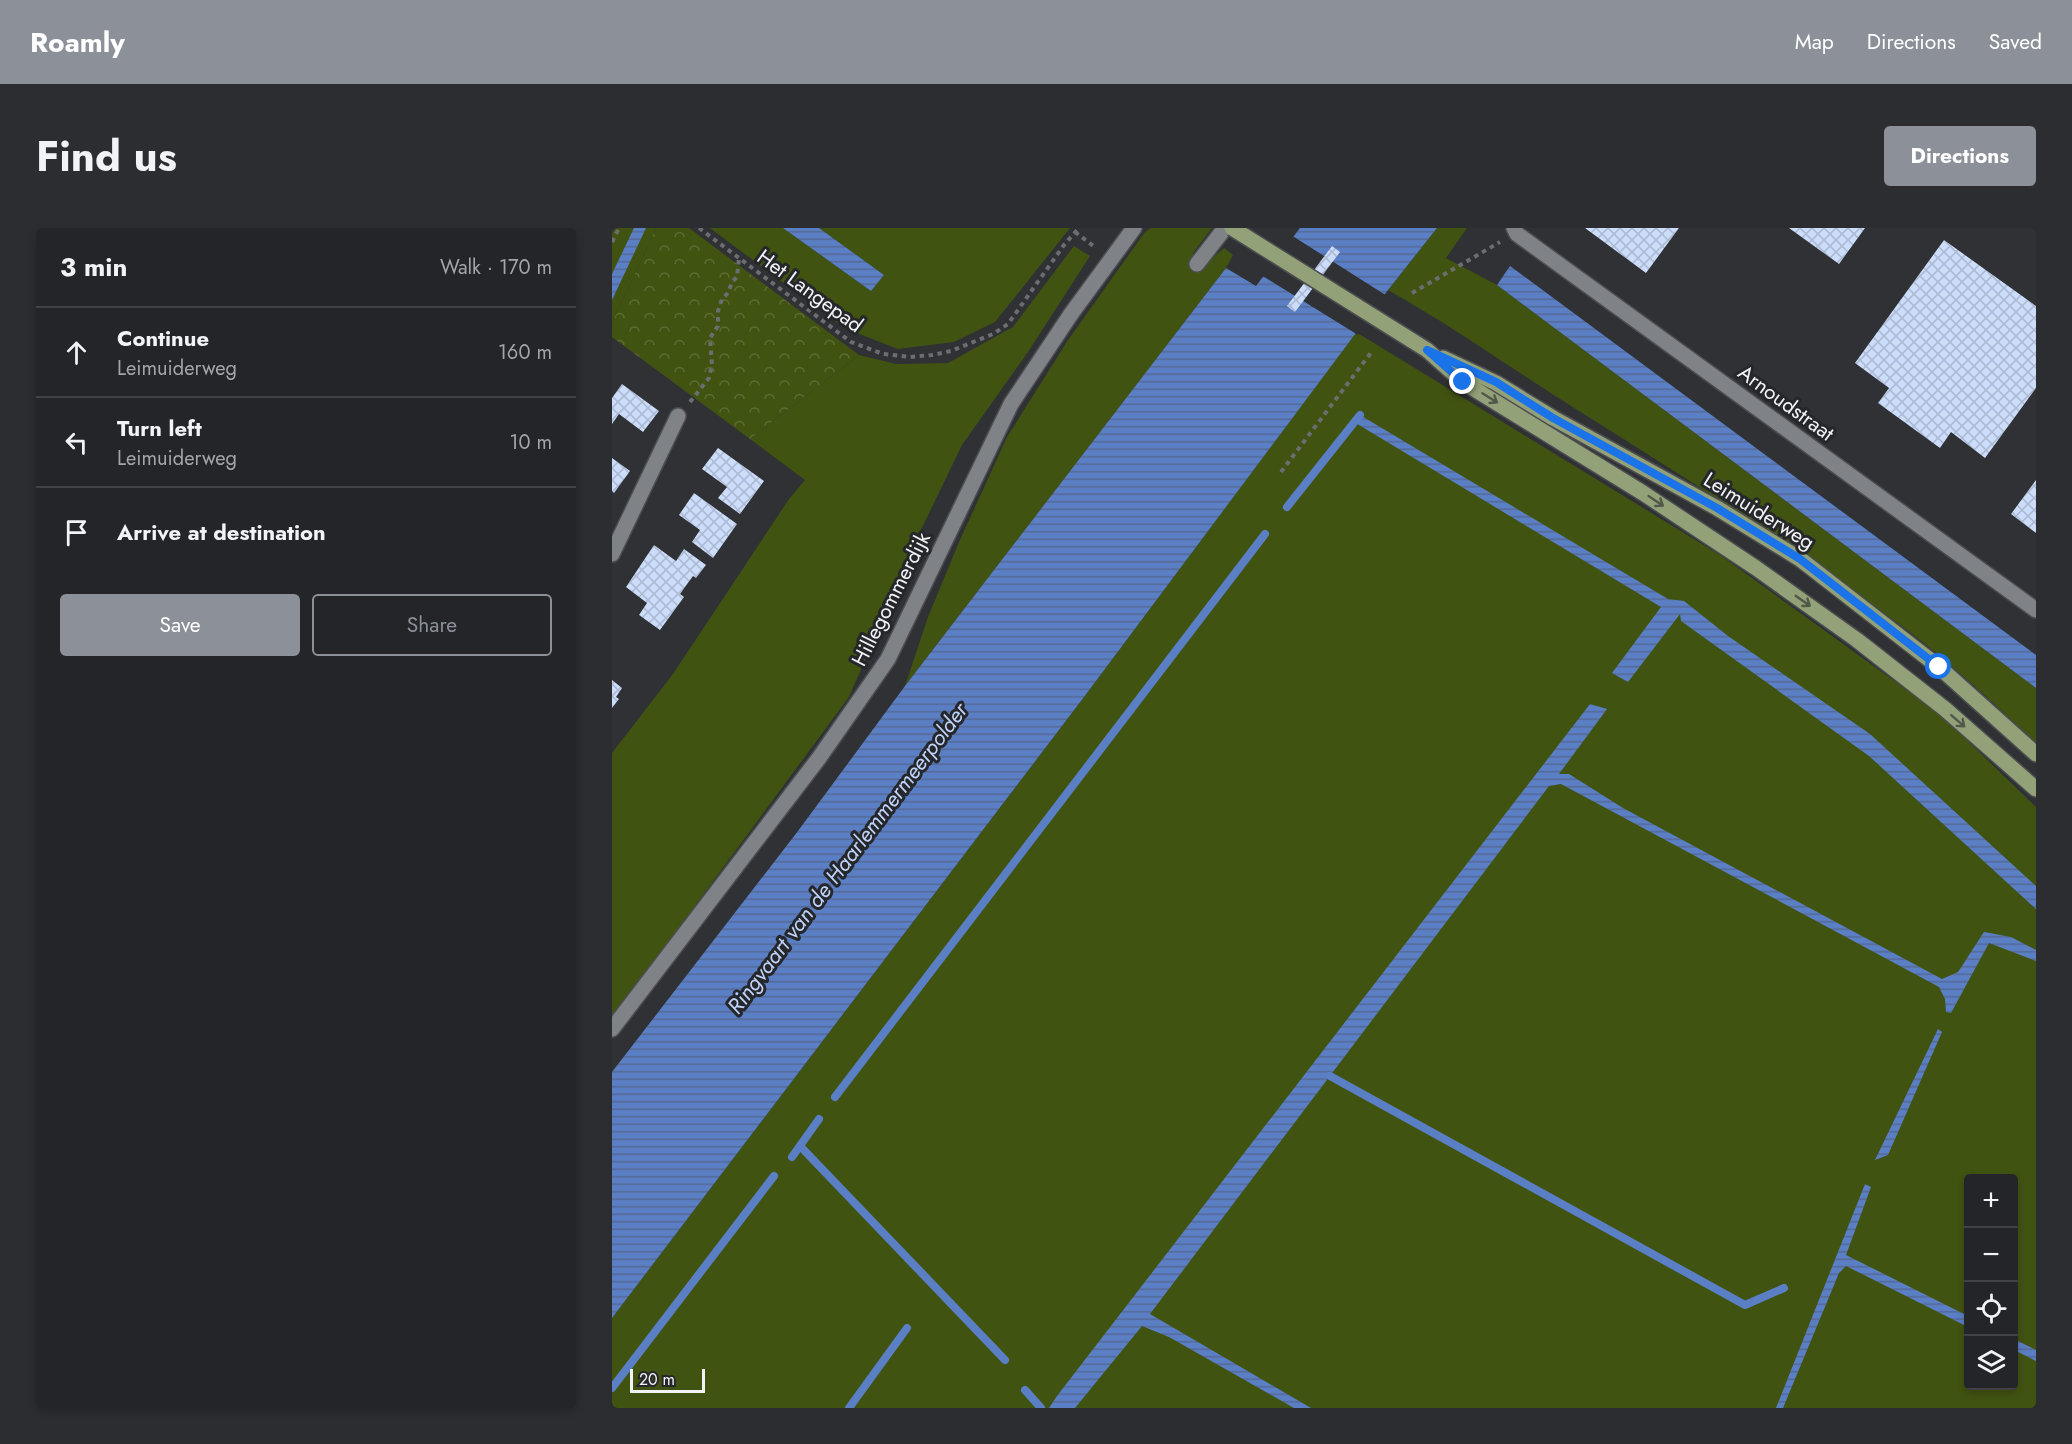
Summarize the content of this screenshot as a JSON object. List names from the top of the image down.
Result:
{
  "streets": {
    "main road": ["Leimuiderweg"],
    "street": ["Arnoudstraat", "Hillegommerdijk"],
    "path": ["Het Langepad"]
  },
  "water": ["Ringvaart van de Haarlemmermeerpolder"],
  "scale_bar": "20 m",
  "page": {
    "header": "Roamly",
    "nav": ["Map", "Directions", "Saved"],
    "title": "Find us",
    "buttons": [
      "Directions",
      ["Save", "Share"]
    ],
    "heading": ["3 min", "Walk · 170 m"],
    "list": [
      ["Continue", "Leimuiderweg", "160 m"],
      ["Turn left", "Leimuiderweg", "10 m"],
      "Arrive at destination"
    ],
    "map_buttons": ["+", "−"],
    "scale": "20 m"
  }
}
